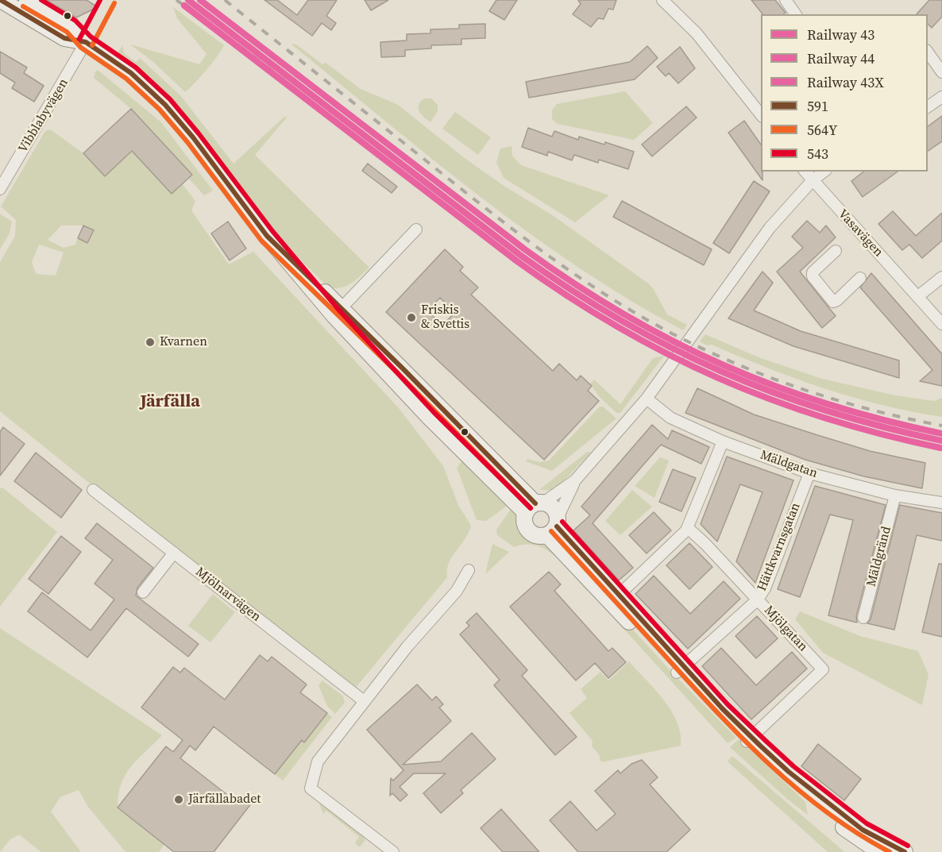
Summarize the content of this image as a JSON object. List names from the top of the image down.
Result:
{
  "streets": {
    "street": [
      "Vibblabyvägen",
      "Vasavägen",
      "Mäldgatan",
      "Hättkvarnsgatan",
      "Mäldgränd",
      "Mjölnarvägen",
      "Mjölgatan"
    ]
  },
  "crossings": [
    ["Mäldgatan", "Hättkvarnsgatan"],
    ["Mäldgatan", "Mäldgränd"],
    ["Hättkvarnsgatan", "Mjölgatan"]
  ],
  "districts": ["Järfälla"],
  "places": ["Friskis & Svettis", "Kvarnen", "Järfällabadet"],
  "lines": [
    "rail line 43",
    "rail line 43X",
    "transit line 591",
    "transit line 543",
    "transit line 564Y",
    "rail line 44"
  ],
  "legend": [
    "Railway 43",
    "Railway 44",
    "Railway 43X",
    "591",
    "564Y",
    "543"
  ]
}
